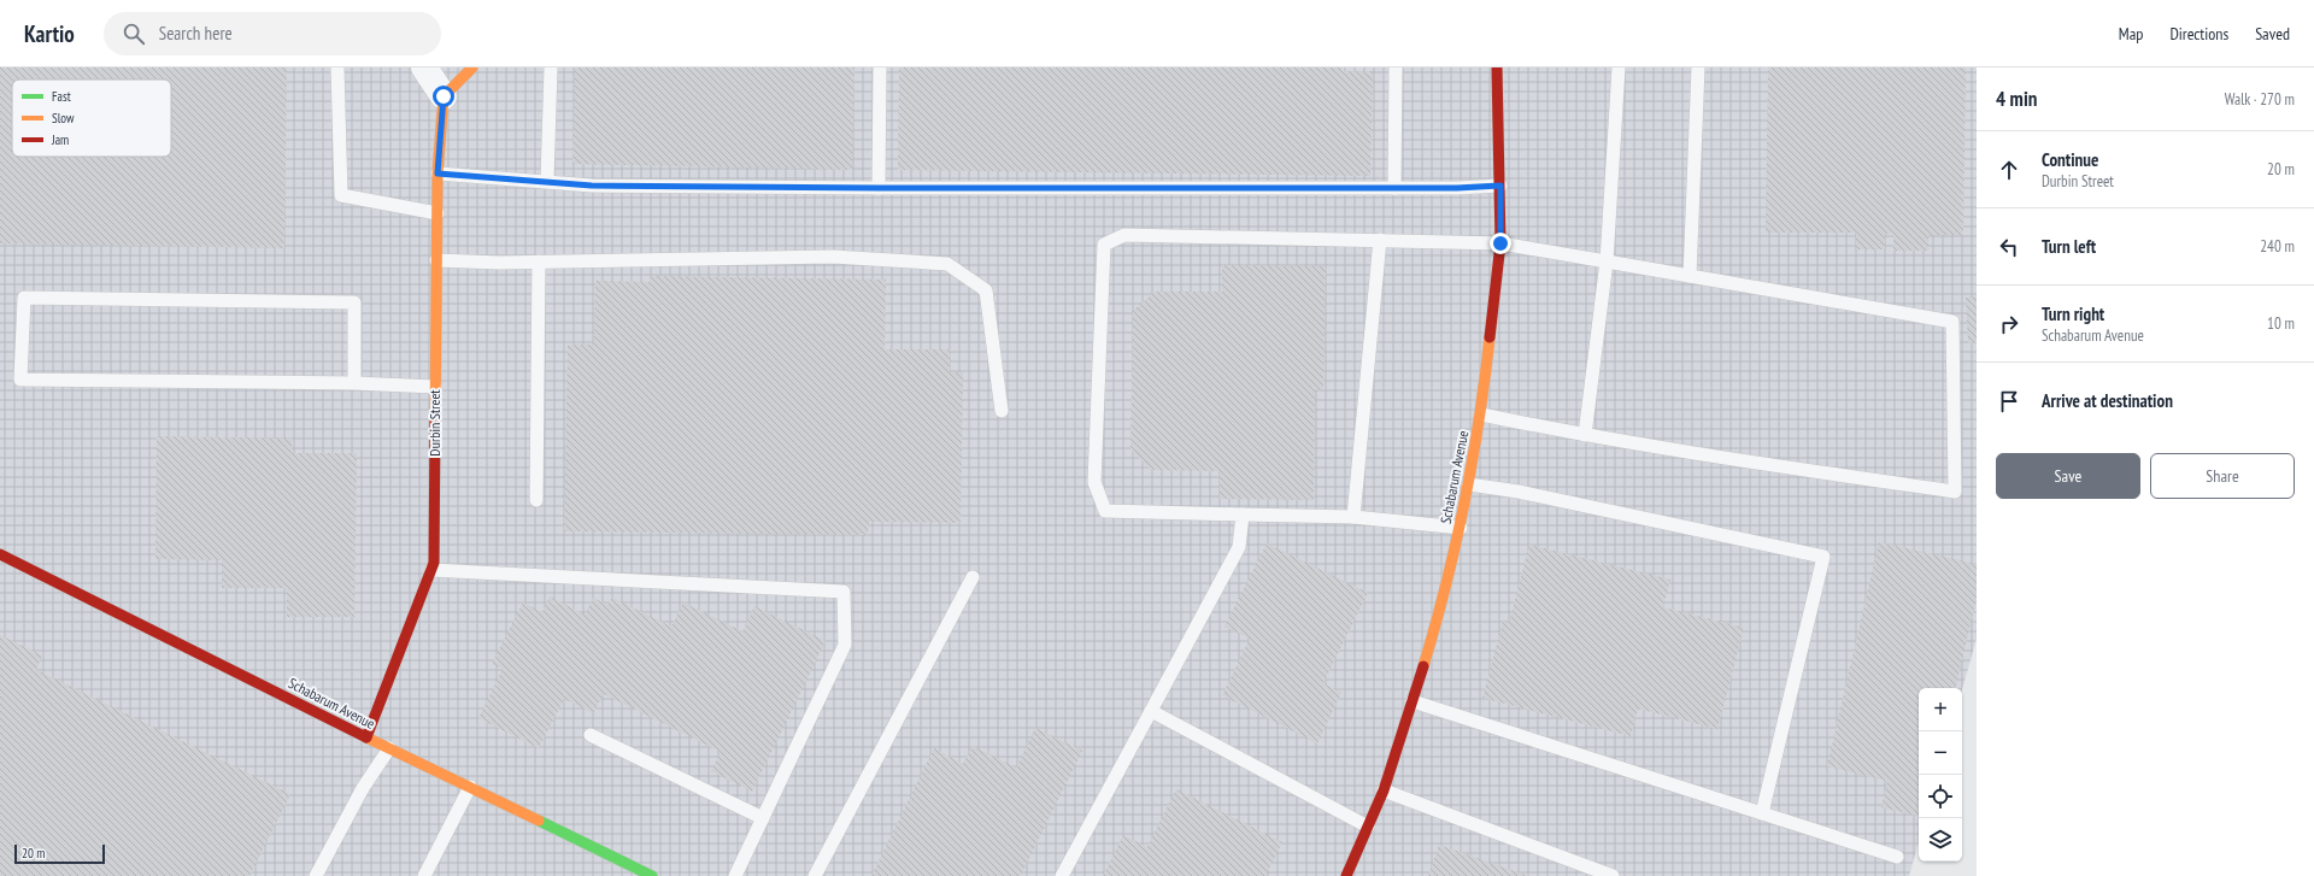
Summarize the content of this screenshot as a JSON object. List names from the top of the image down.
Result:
{
  "streets": {
    "street": ["Durbin Street", "Schabarum Avenue"]
  },
  "crossings": [
    ["Durbin Street", "Schabarum Avenue"]
  ],
  "legend": ["Fast", "Slow", "Jam"],
  "scale_bar": "20 m",
  "page": {
    "header": "Kartio",
    "search": "Search here",
    "nav": ["Map", "Directions", "Saved"],
    "heading": ["4 min", "Walk · 270 m"],
    "list": [
      ["Continue", "Durbin Street", "20 m"],
      ["Turn left", "240 m"],
      ["Turn right", "Schabarum Avenue", "10 m"],
      "Arrive at destination"
    ],
    "buttons": ["Save", "Share"],
    "map_buttons": ["+", "−"],
    "scale": "20 m"
  }
}
